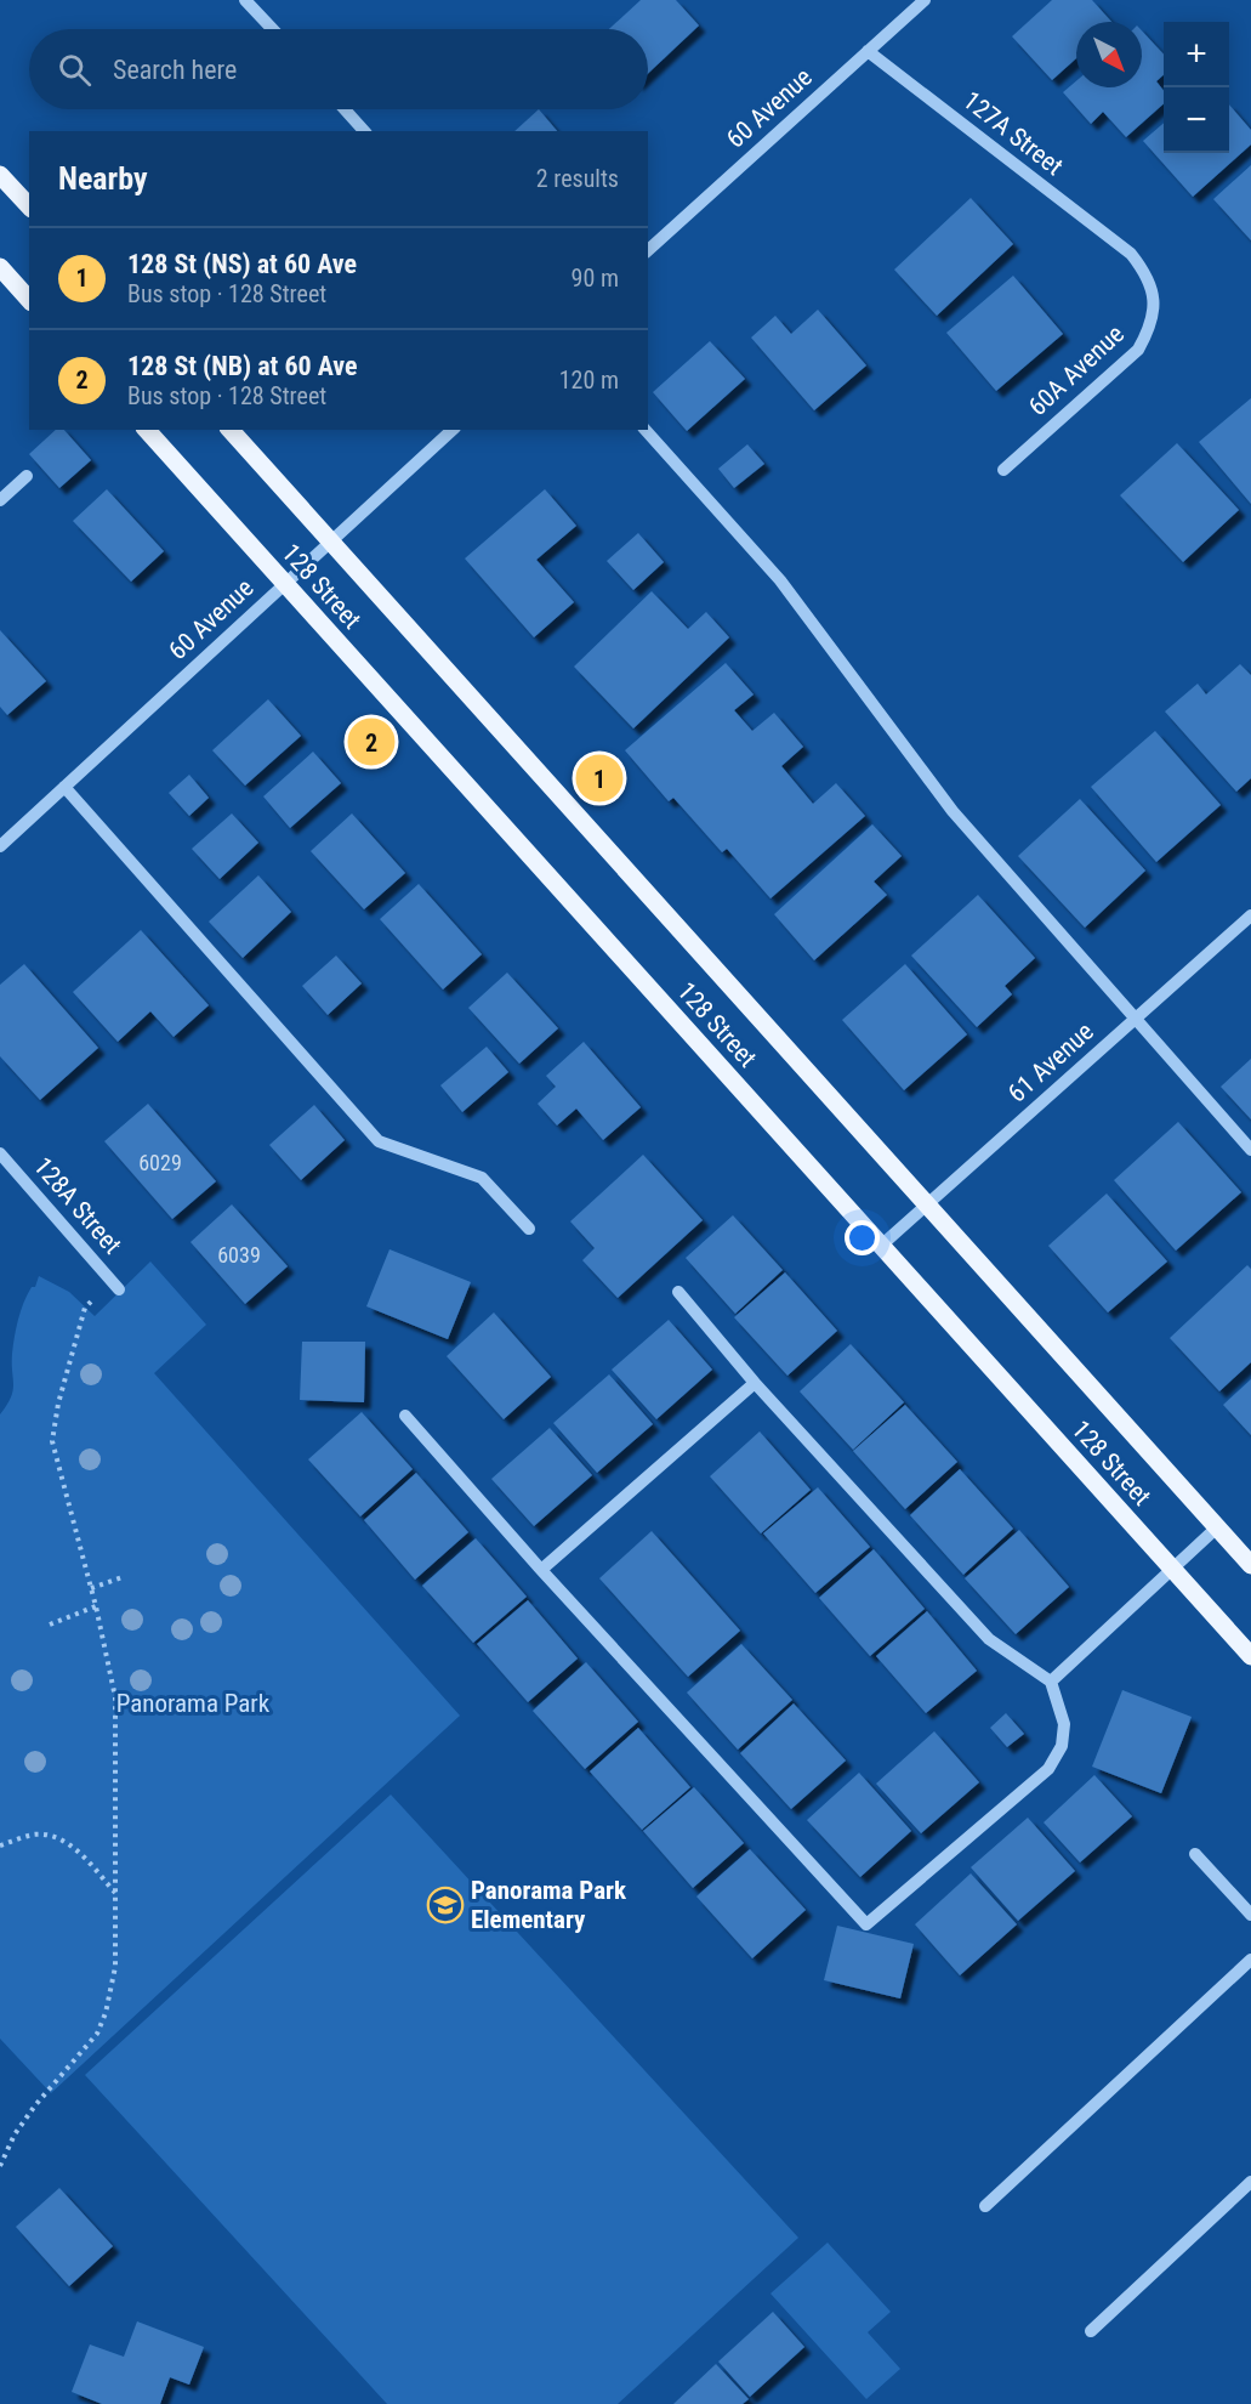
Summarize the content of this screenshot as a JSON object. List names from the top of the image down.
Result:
{
  "streets": {
    "main road": ["128 Street"],
    "street": [
      "60 Avenue",
      "127A Street",
      "60A Avenue",
      "61 Avenue",
      "128A Street"
    ]
  },
  "crossings": [
    ["60 Avenue", "127A Street"],
    ["60 Avenue", "128 Street"],
    ["127A Street", "60A Avenue"],
    ["128 Street", "61 Avenue"]
  ],
  "parks": ["Panorama Park"],
  "places": {
    "school or university": ["Panorama Park Elementary"]
  },
  "house_numbers": ["6029", "6039"],
  "north": "bottom right",
  "page": {
    "map_buttons": ["+", "−"],
    "search": "Search here",
    "heading": ["Nearby", "2 results"],
    "list": [
      {
        "mark": "1",
        "name": "128 St (NS) at 60 Ave",
        "note": "Bus stop · 128 Street",
        "value": "90 m"
      },
      {
        "mark": "2",
        "name": "128 St (NB) at 60 Ave",
        "note": "Bus stop · 128 Street",
        "value": "120 m"
      }
    ],
    "pins": ["2", "1"]
  }
}
